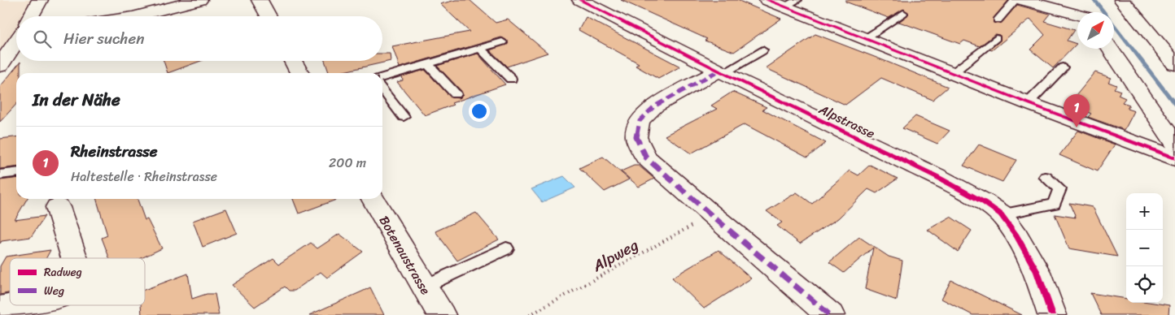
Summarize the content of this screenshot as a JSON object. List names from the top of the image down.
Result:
{
  "streets": {
    "street": ["Alpstrasse", "Botenaustrasse"],
    "path": ["Alpweg"]
  },
  "legend": ["Radweg", "Weg"],
  "north": "top right",
  "page": {
    "search": "Hier suchen",
    "heading": "In der Nähe",
    "pins": "1",
    "list": [
      {
        "mark": "1",
        "name": "Rheinstrasse",
        "note": "Haltestelle · Rheinstrasse",
        "value": "200 m"
      }
    ],
    "map_buttons": ["+", "−"]
  }
}
